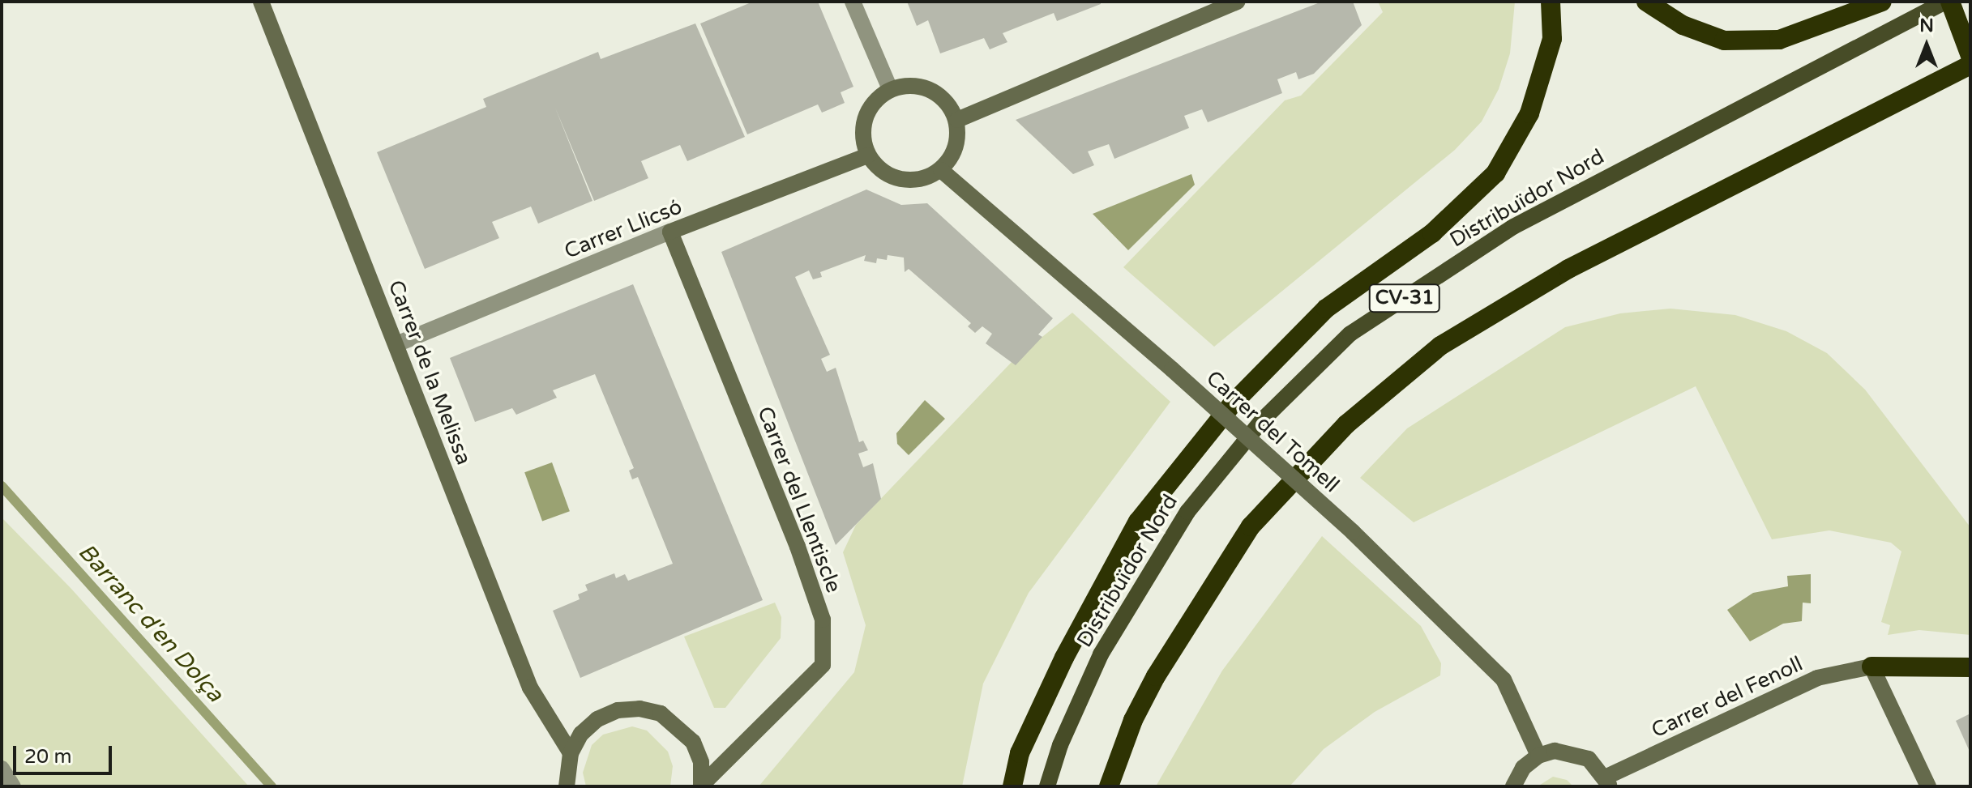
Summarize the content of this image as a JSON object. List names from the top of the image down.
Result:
{
  "streets": {
    "highway": ["CV-31"],
    "main road": ["Distribuïdor Nord"],
    "street": [
      "Carrer Llicsó",
      "Carrer de la Melissa",
      "Carrer del Tomell",
      "Carrer del Llentiscle",
      "Carrer del Fenoll"
    ]
  },
  "crossings": [
    ["Carrer Llicsó", "Carrer de la Melissa"],
    ["Carrer Llicsó", "Carrer del Tomell"],
    ["Carrer Llicsó", "Carrer del Llentiscle"]
  ],
  "water": ["Barranc d'en Dolça"],
  "scale_bar": "20 m",
  "north": "top"
}
